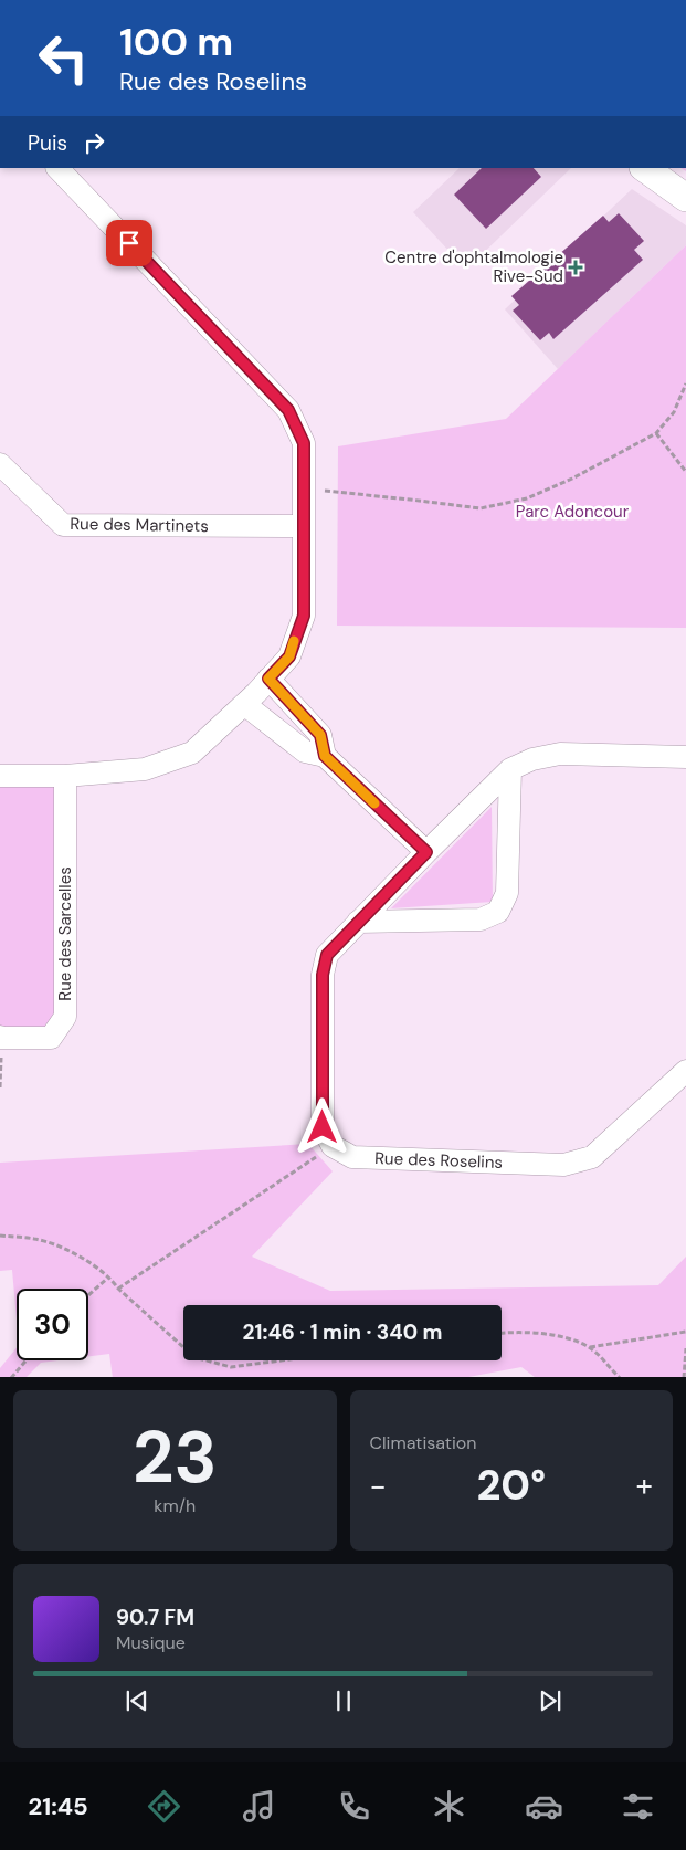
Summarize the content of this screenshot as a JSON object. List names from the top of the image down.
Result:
{
  "streets": {
    "street": ["Rue des Martinets", "Rue des Sarcelles", "Rue des Roselins"]
  },
  "parks": ["Parc Adoncour"],
  "places": {
    "health": ["Centre d'ophtalmologie Rive-Sud"]
  },
  "page": {
    "turn": ["100 m", "Rue des Roselins"],
    "then": "Puis",
    "limit": "30",
    "trip": "21:46 · 1 min · 340 m",
    "tile": [
      ["23", "km/h"],
      "Climatisation"
    ],
    "heat": ["−", "20°", "+"],
    "song": ["90.7 FM", "Musique"],
    "tabs": "21:45"
  }
}
